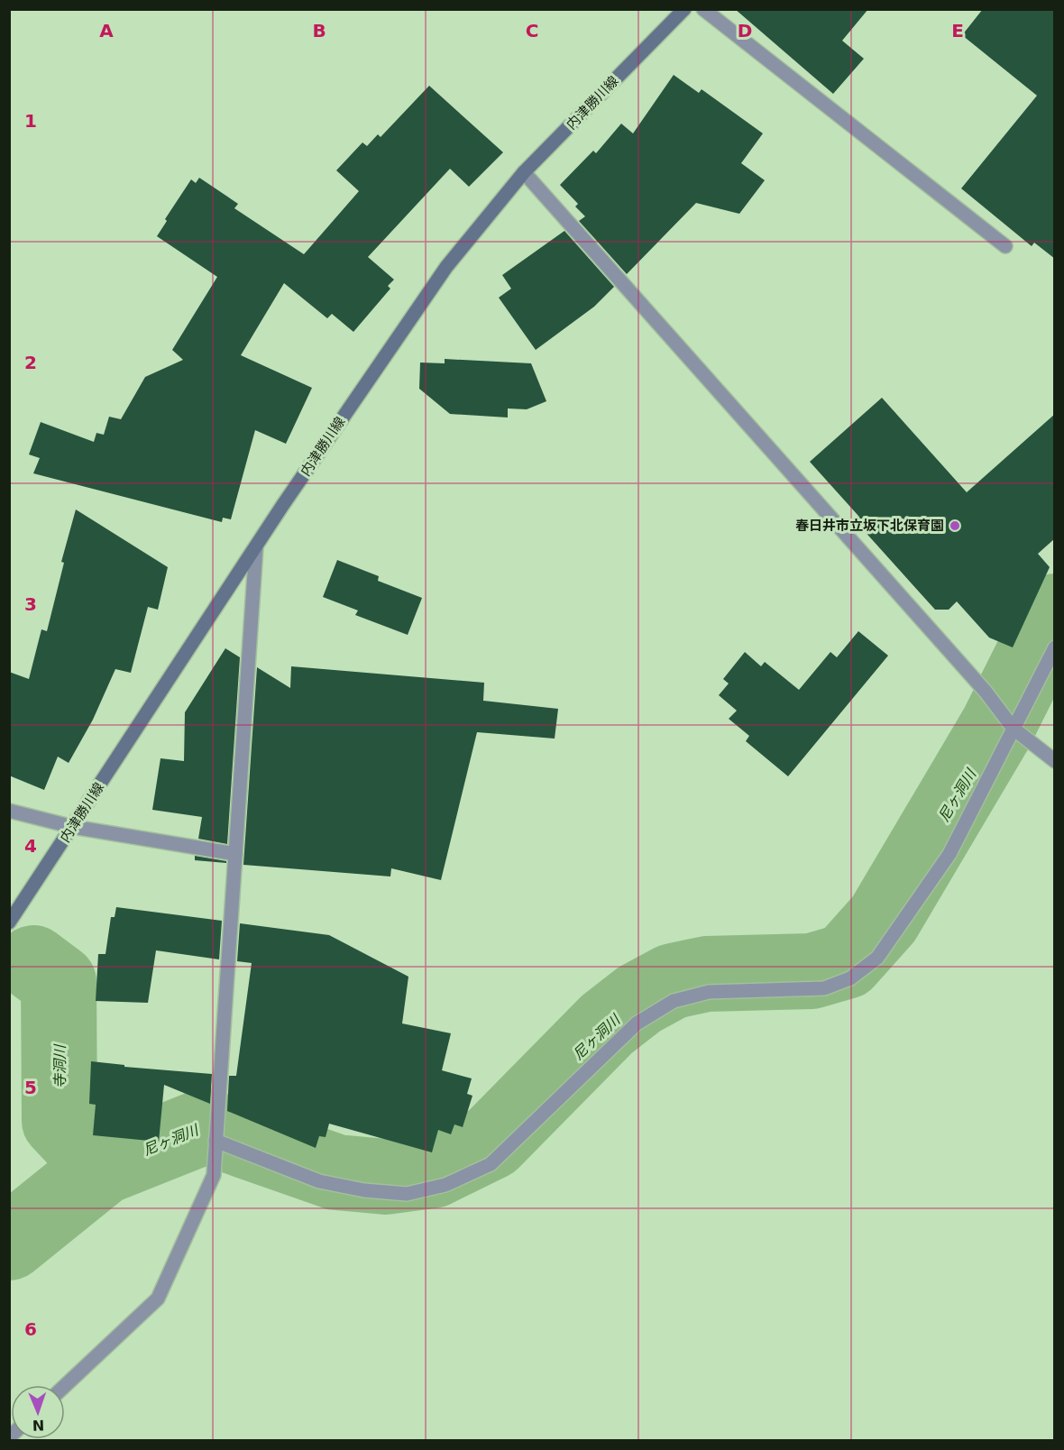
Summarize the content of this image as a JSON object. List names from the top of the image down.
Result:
{
  "streets": {
    "main road": ["内津勝川線"]
  },
  "water": ["尼ヶ洞川", "寺洞川"],
  "places": ["春日井市立坂下北保育園"],
  "north": "bottom",
  "grid": {
    "columns": [
      "A",
      "B",
      "C",
      "D",
      "E"
    ],
    "rows": [
      "1",
      "2",
      "3",
      "4",
      "5",
      "6"
    ]
  }
}
